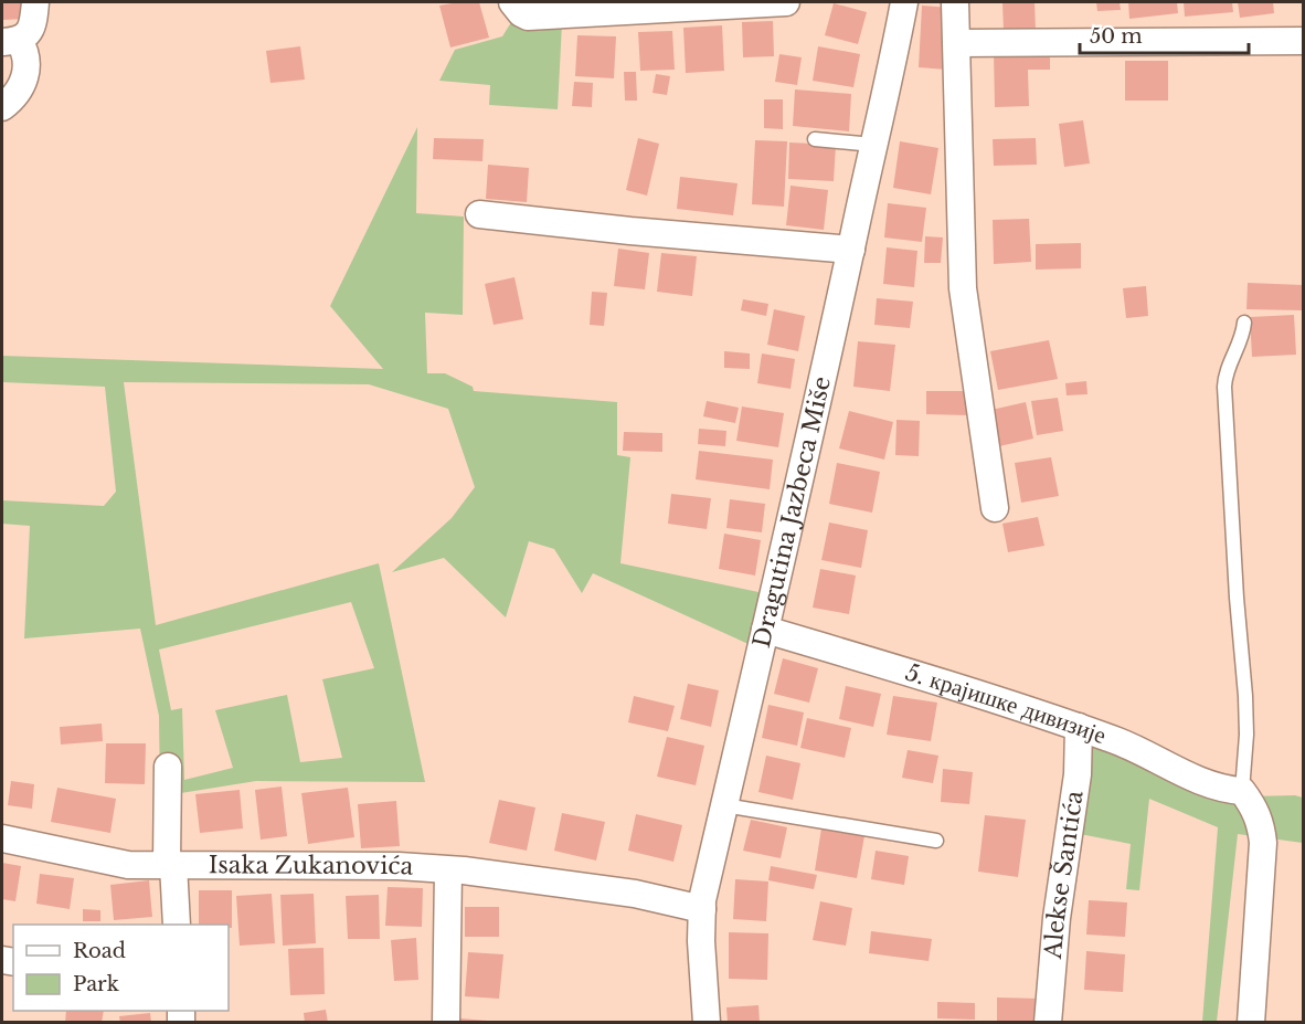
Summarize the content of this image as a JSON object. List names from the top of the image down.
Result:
{
  "streets": {
    "street": [
      "Dragutina Jazbeca Miše",
      "5. крајишке дивизије",
      "Isaka Zukanovića",
      "Alekse Šantića"
    ]
  },
  "crossings": [
    ["Dragutina Jazbeca Miše", "5. крајишке дивизије"],
    ["Dragutina Jazbeca Miše", "Isaka Zukanovića"],
    ["5. крајишке дивизије", "Alekse Šantića"]
  ],
  "legend": ["Road", "Park"],
  "scale_bar": "50 m"
}
